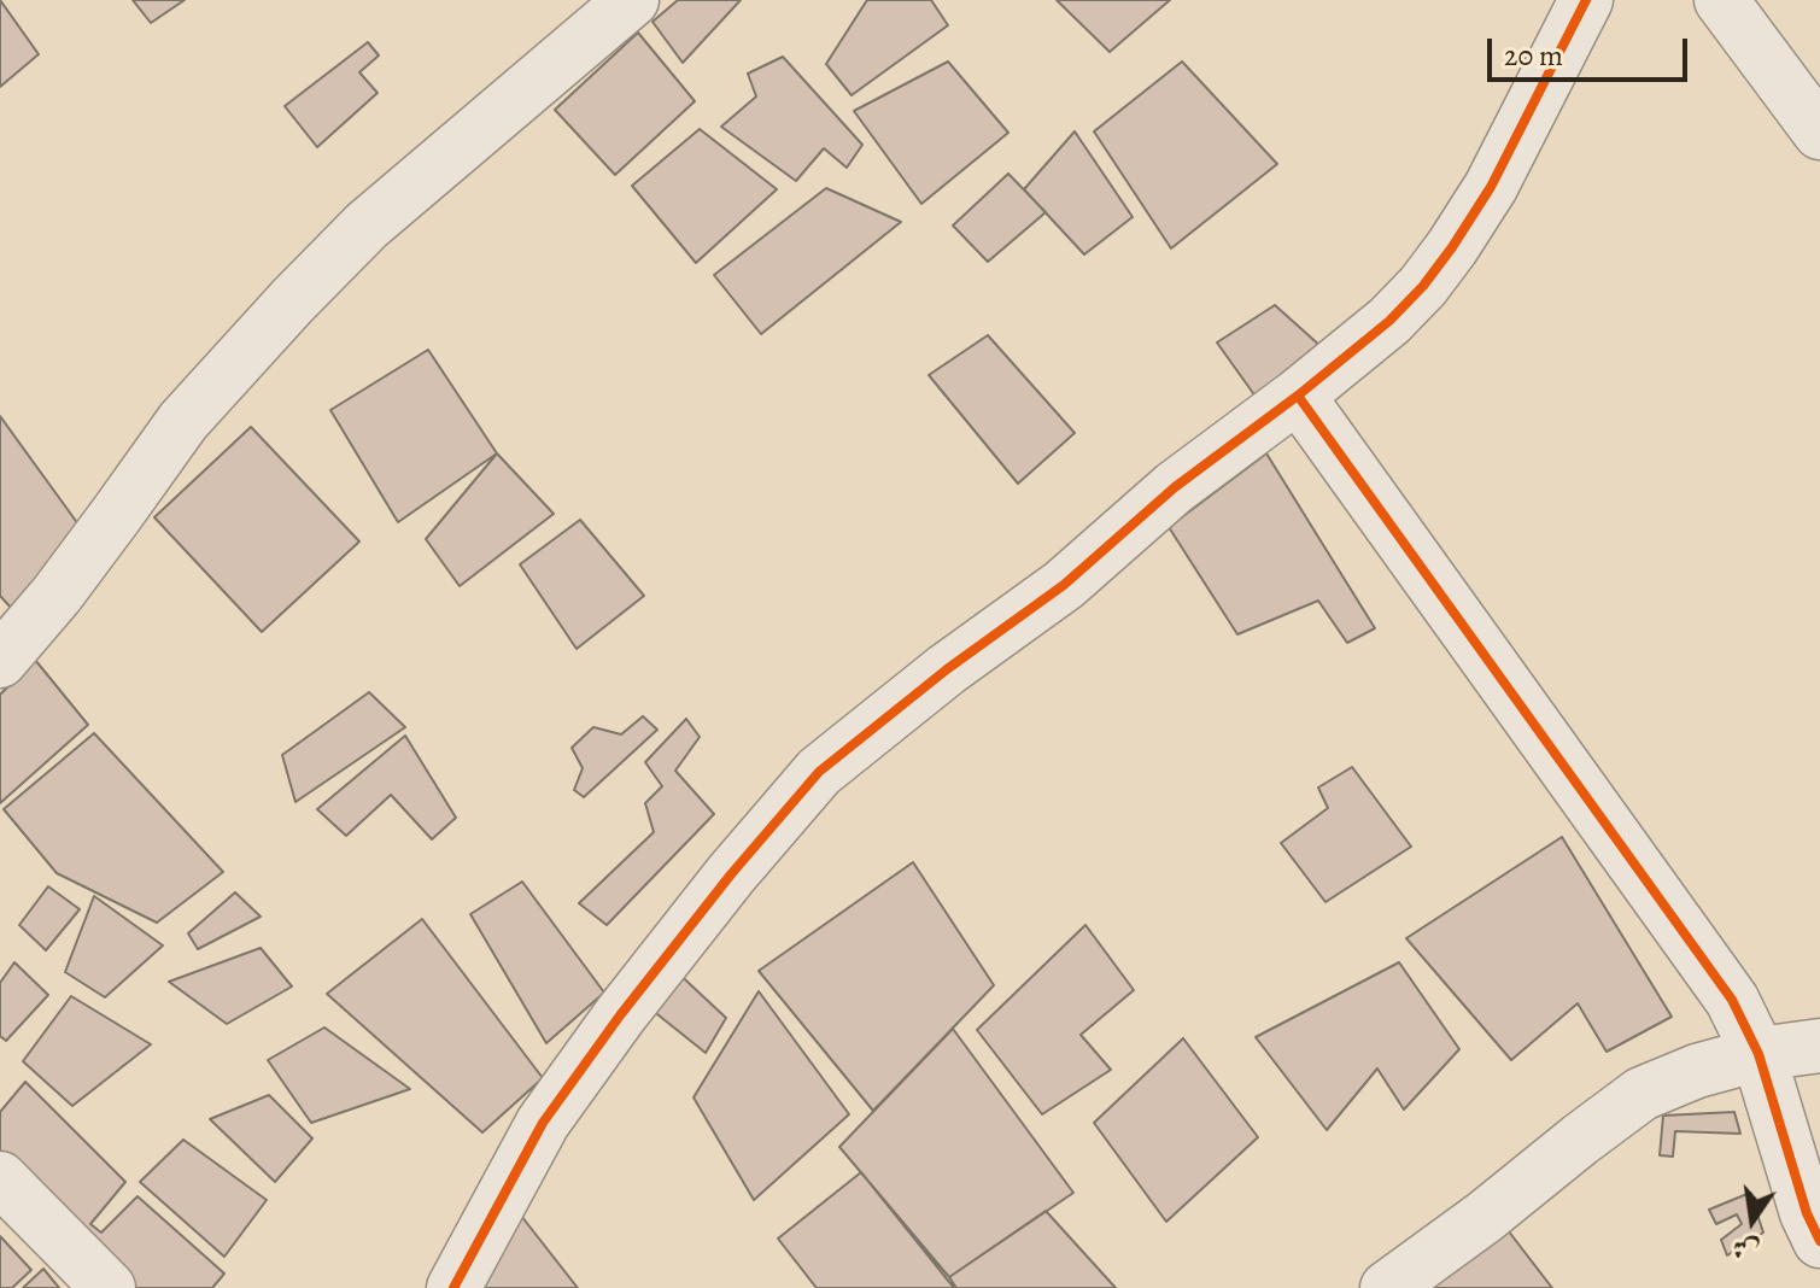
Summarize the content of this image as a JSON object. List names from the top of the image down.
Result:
{
  "scale_bar": "20 m",
  "north": "bottom"
}
